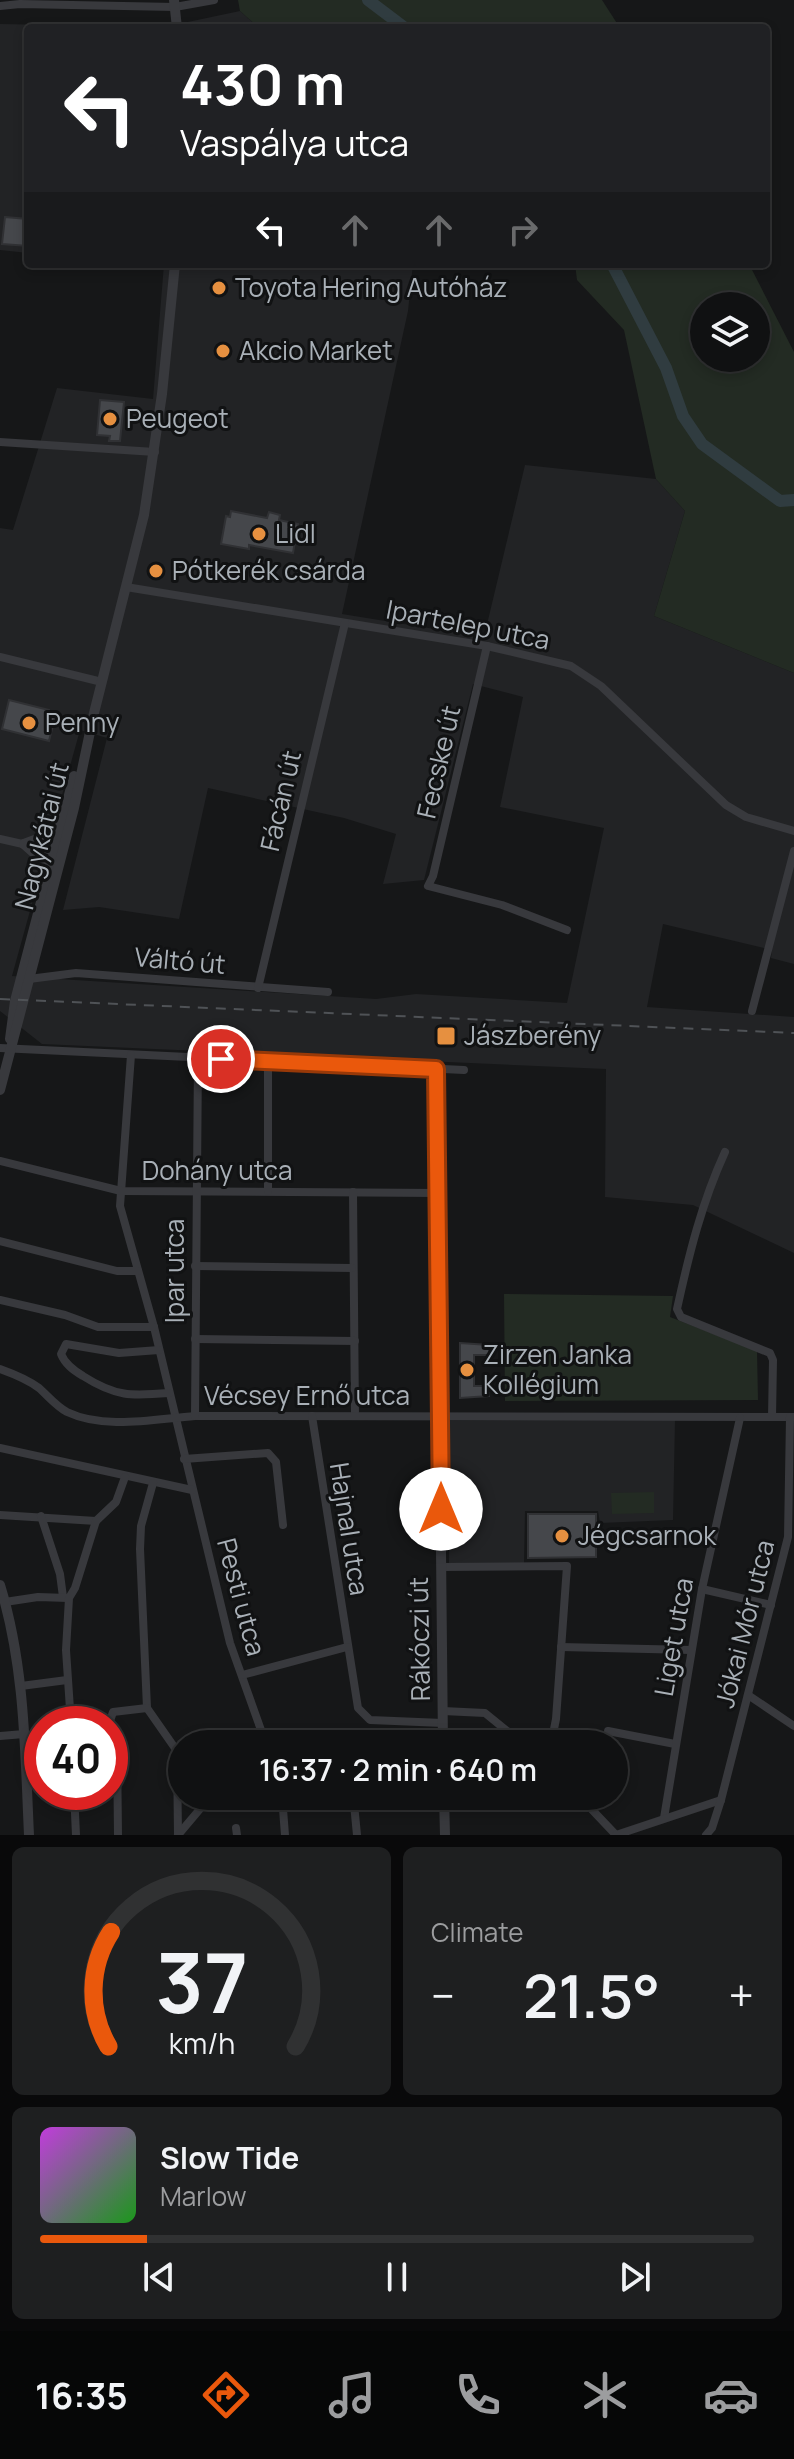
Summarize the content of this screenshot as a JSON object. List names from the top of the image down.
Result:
{
  "streets": {
    "street": [
      "Ipartelep utca",
      "Fecske út",
      "Fácán út",
      "Nagykátai út",
      "Váltó út",
      "Dohány utca",
      "Ipar utca",
      "Vécsey Ernő utca",
      "Hajnal utca",
      "Pesti utca",
      "Jókai Mór utca",
      "Liget utca",
      "Rákóczi út"
    ]
  },
  "crossings": [
    ["Ipartelep utca", "Fecske út"],
    ["Ipartelep utca", "Fácán út"],
    ["Ipartelep utca", "Nagykátai út"],
    ["Fácán út", "Váltó út"],
    ["Nagykátai út", "Váltó út"],
    ["Dohány utca", "Ipar utca"],
    ["Dohány utca", "Pesti utca"],
    ["Dohány utca", "Rákóczi út"],
    ["Ipar utca", "Vécsey Ernő utca"],
    ["Vécsey Ernő utca", "Hajnal utca"],
    ["Vécsey Ernő utca", "Pesti utca"],
    ["Vécsey Ernő utca", "Jókai Mór utca"],
    ["Vécsey Ernő utca", "Liget utca"],
    ["Vécsey Ernő utca", "Rákóczi út"],
    ["Hajnal utca", "Rákóczi út"]
  ],
  "places": {
    "other": [
      "Toyota Hering Autóház",
      "Akcio Market",
      "Peugeot",
      "Lidl",
      "Pótkerék csárda",
      "Penny",
      "Zirzen Janka Kollégium",
      "Jégcsarnok"
    ],
    "transit": ["Jászberény"]
  },
  "page": {
    "turn": ["430 m", "Vaspálya utca"],
    "limit": "40",
    "trip": "16:37 · 2 min · 640 m",
    "tile": "Climate",
    "heat": ["−", "21.5°", "+"],
    "song": ["Slow Tide", "Marlow"],
    "tabs": "16:35",
    "gauge": ["37", "km/h"]
  }
}
